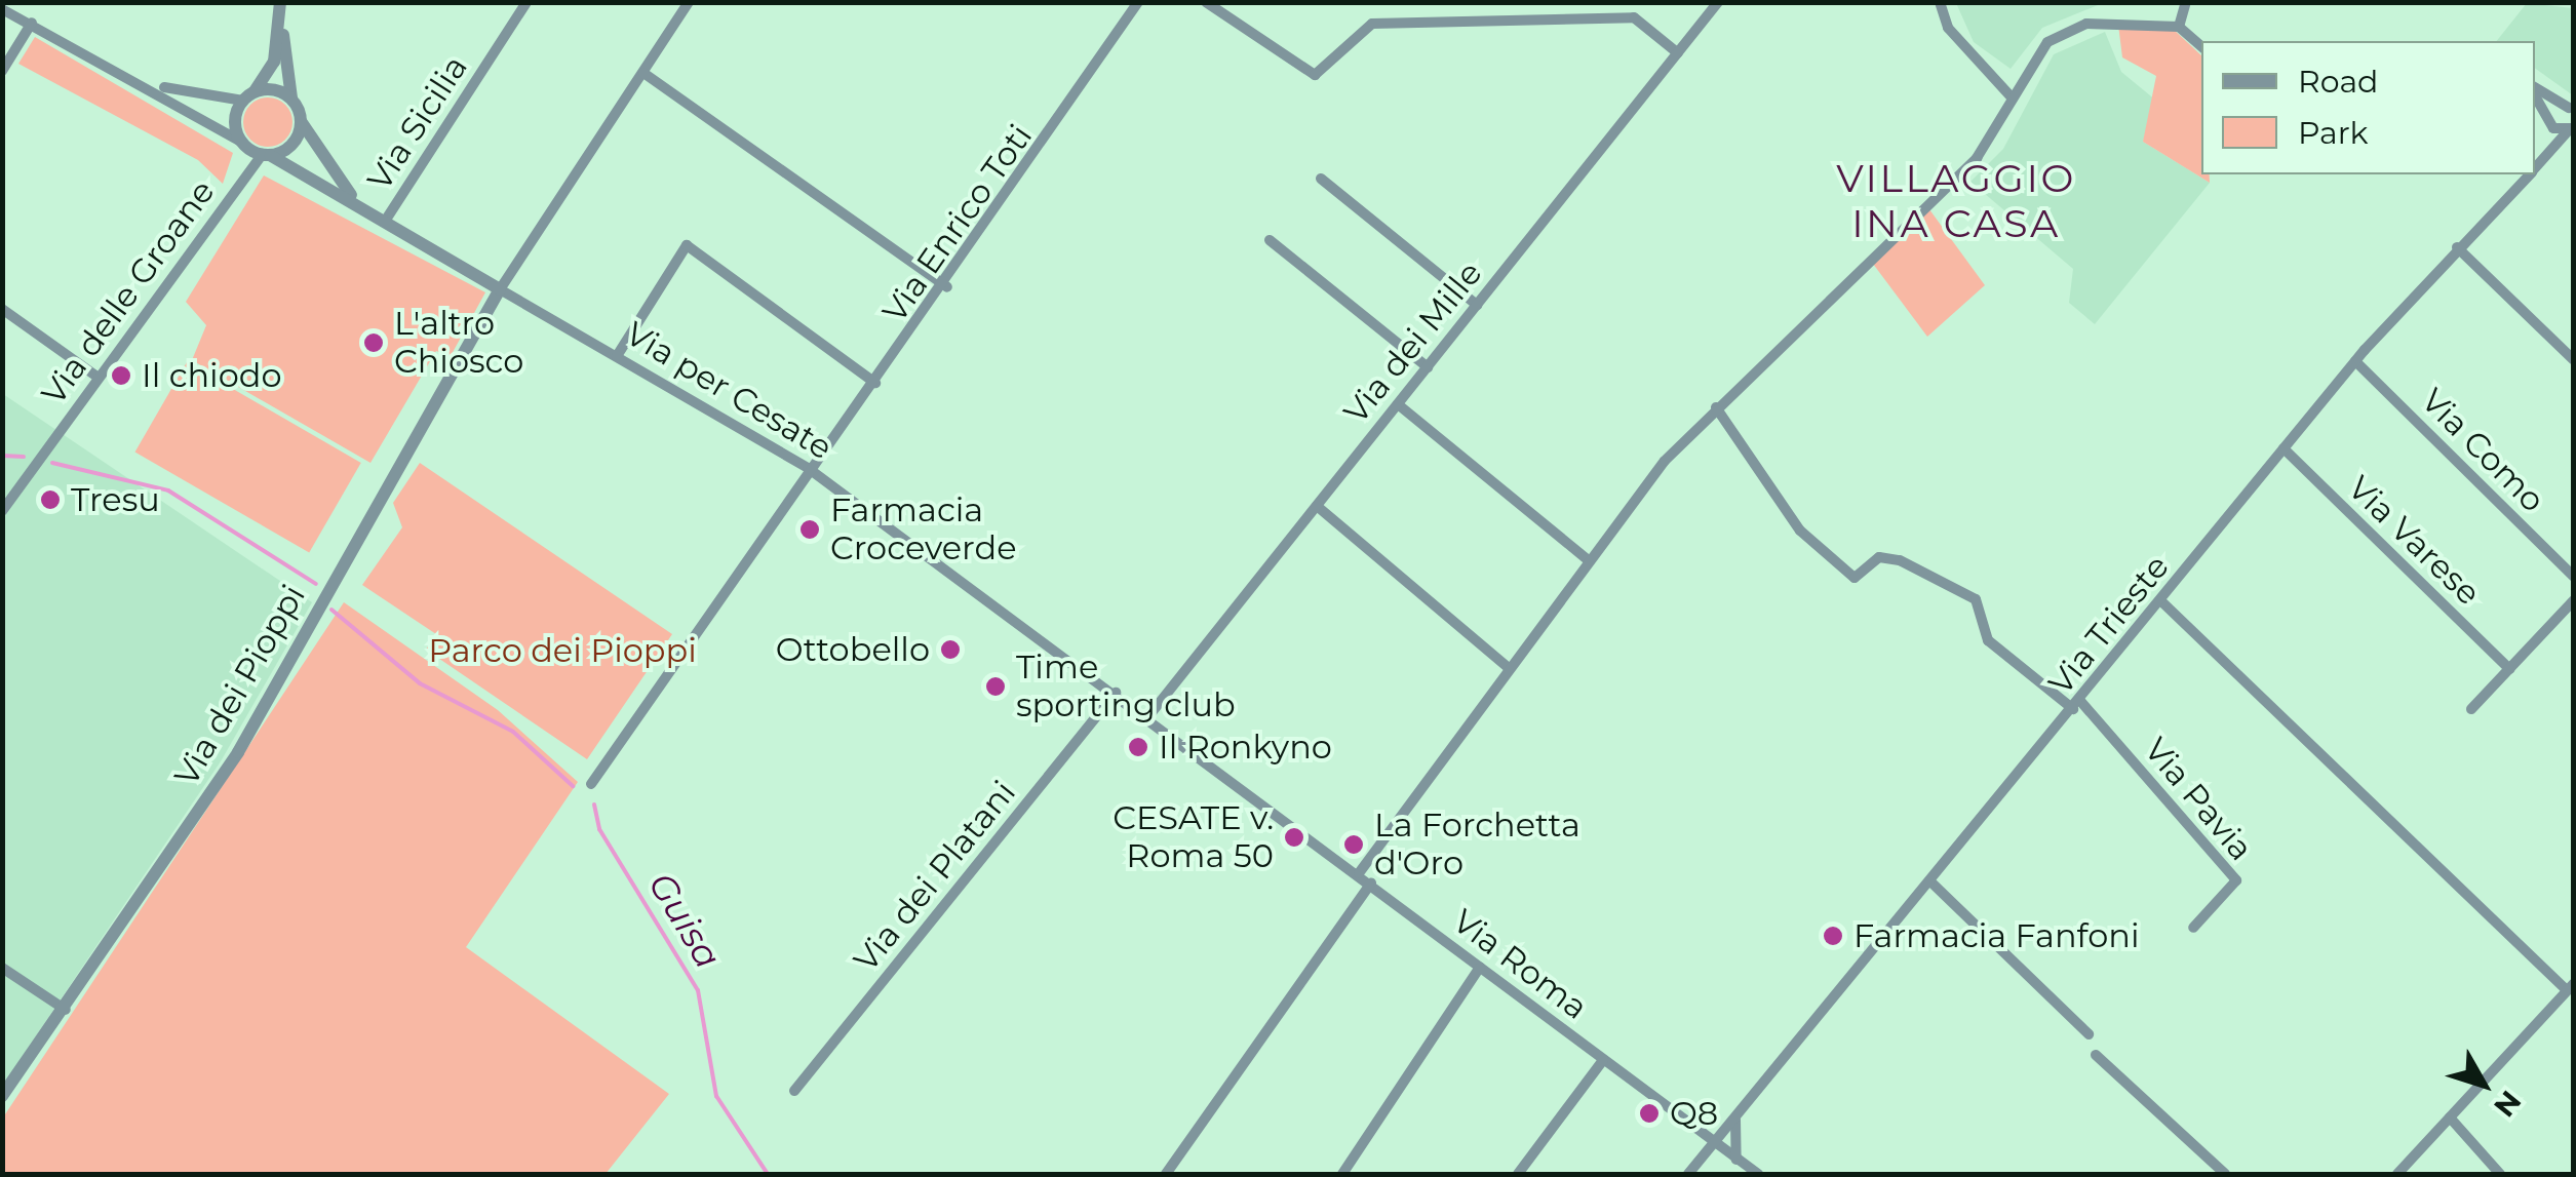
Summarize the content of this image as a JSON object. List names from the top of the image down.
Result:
{
  "streets": {
    "street": [
      "Via Sicilia",
      "Via Enrico Toti",
      "Via delle Groane",
      "Via dei Mille",
      "Via per Cesate",
      "Via Como",
      "Via Varese",
      "Via Trieste",
      "Via dei Pioppi",
      "Via Pavia",
      "Via dei Platani",
      "Via Roma"
    ]
  },
  "crossings": [
    ["Via Sicilia", "Via per Cesate"],
    ["Via Enrico Toti", "Via per Cesate"],
    ["Via delle Groane", "Via per Cesate"],
    ["Via dei Mille", "Via per Cesate"],
    ["Via per Cesate", "Via dei Pioppi"],
    ["Via per Cesate", "Via dei Platani"],
    ["Via per Cesate", "Via Roma"],
    ["Via Como", "Via Trieste"],
    ["Via Varese", "Via Trieste"],
    ["Via Trieste", "Via Pavia"],
    ["Via Trieste", "Via Roma"]
  ],
  "districts": ["VILLAGGIO INA CASA"],
  "water": ["Guisa"],
  "parks": ["Parco dei Pioppi"],
  "places": [
    "L'altro Chiosco",
    "Il chiodo",
    "Tresu",
    "Farmacia Croceverde",
    "Ottobello",
    "Time sporting club",
    "Il Ronkyno",
    "CESATE v. Roma 50",
    "La Forchetta d'Oro",
    "Farmacia Fanfoni",
    "Q8"
  ],
  "legend": ["Road", "Park"],
  "north": "bottom right"
}
